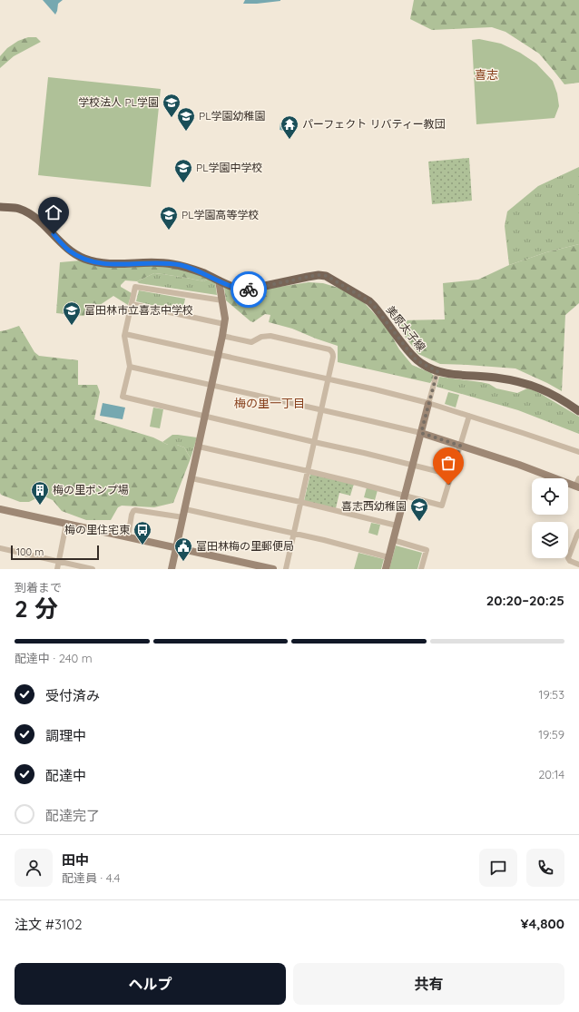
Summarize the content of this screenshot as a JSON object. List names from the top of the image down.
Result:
{
  "streets": {
    "main road": ["美原太子線"]
  },
  "districts": ["喜志", "梅の里一丁目"],
  "places": {
    "school or university": [
      "学校法人 PL学園",
      "PL学園幼稚園",
      "PL学園中学校",
      "PL学園高等学校",
      "富田林市立喜志中学校",
      "喜志西幼稚園"
    ],
    "temple": ["パーフェクト リバティー教団"],
    "building": ["梅の里ポンプ場"],
    "bus stop": ["梅の里住宅東"],
    "public building": ["富田林梅の里郵便局"]
  },
  "scale_bar": "100 m",
  "page": {
    "scale": "100 m",
    "heading": ["2 分", "到着まで", "20:20–20:25"],
    "panel": [
      "田中",
      "配達員 · 4.4",
      "注文 #3102",
      "¥4,800"
    ],
    "bar": "配達中 · 240 m",
    "list": [
      ["受付済み", "19:53"],
      ["調理中", "19:59"],
      ["配達中", "20:14"],
      "配達完了"
    ],
    "buttons": ["ヘルプ", "共有"]
  }
}
